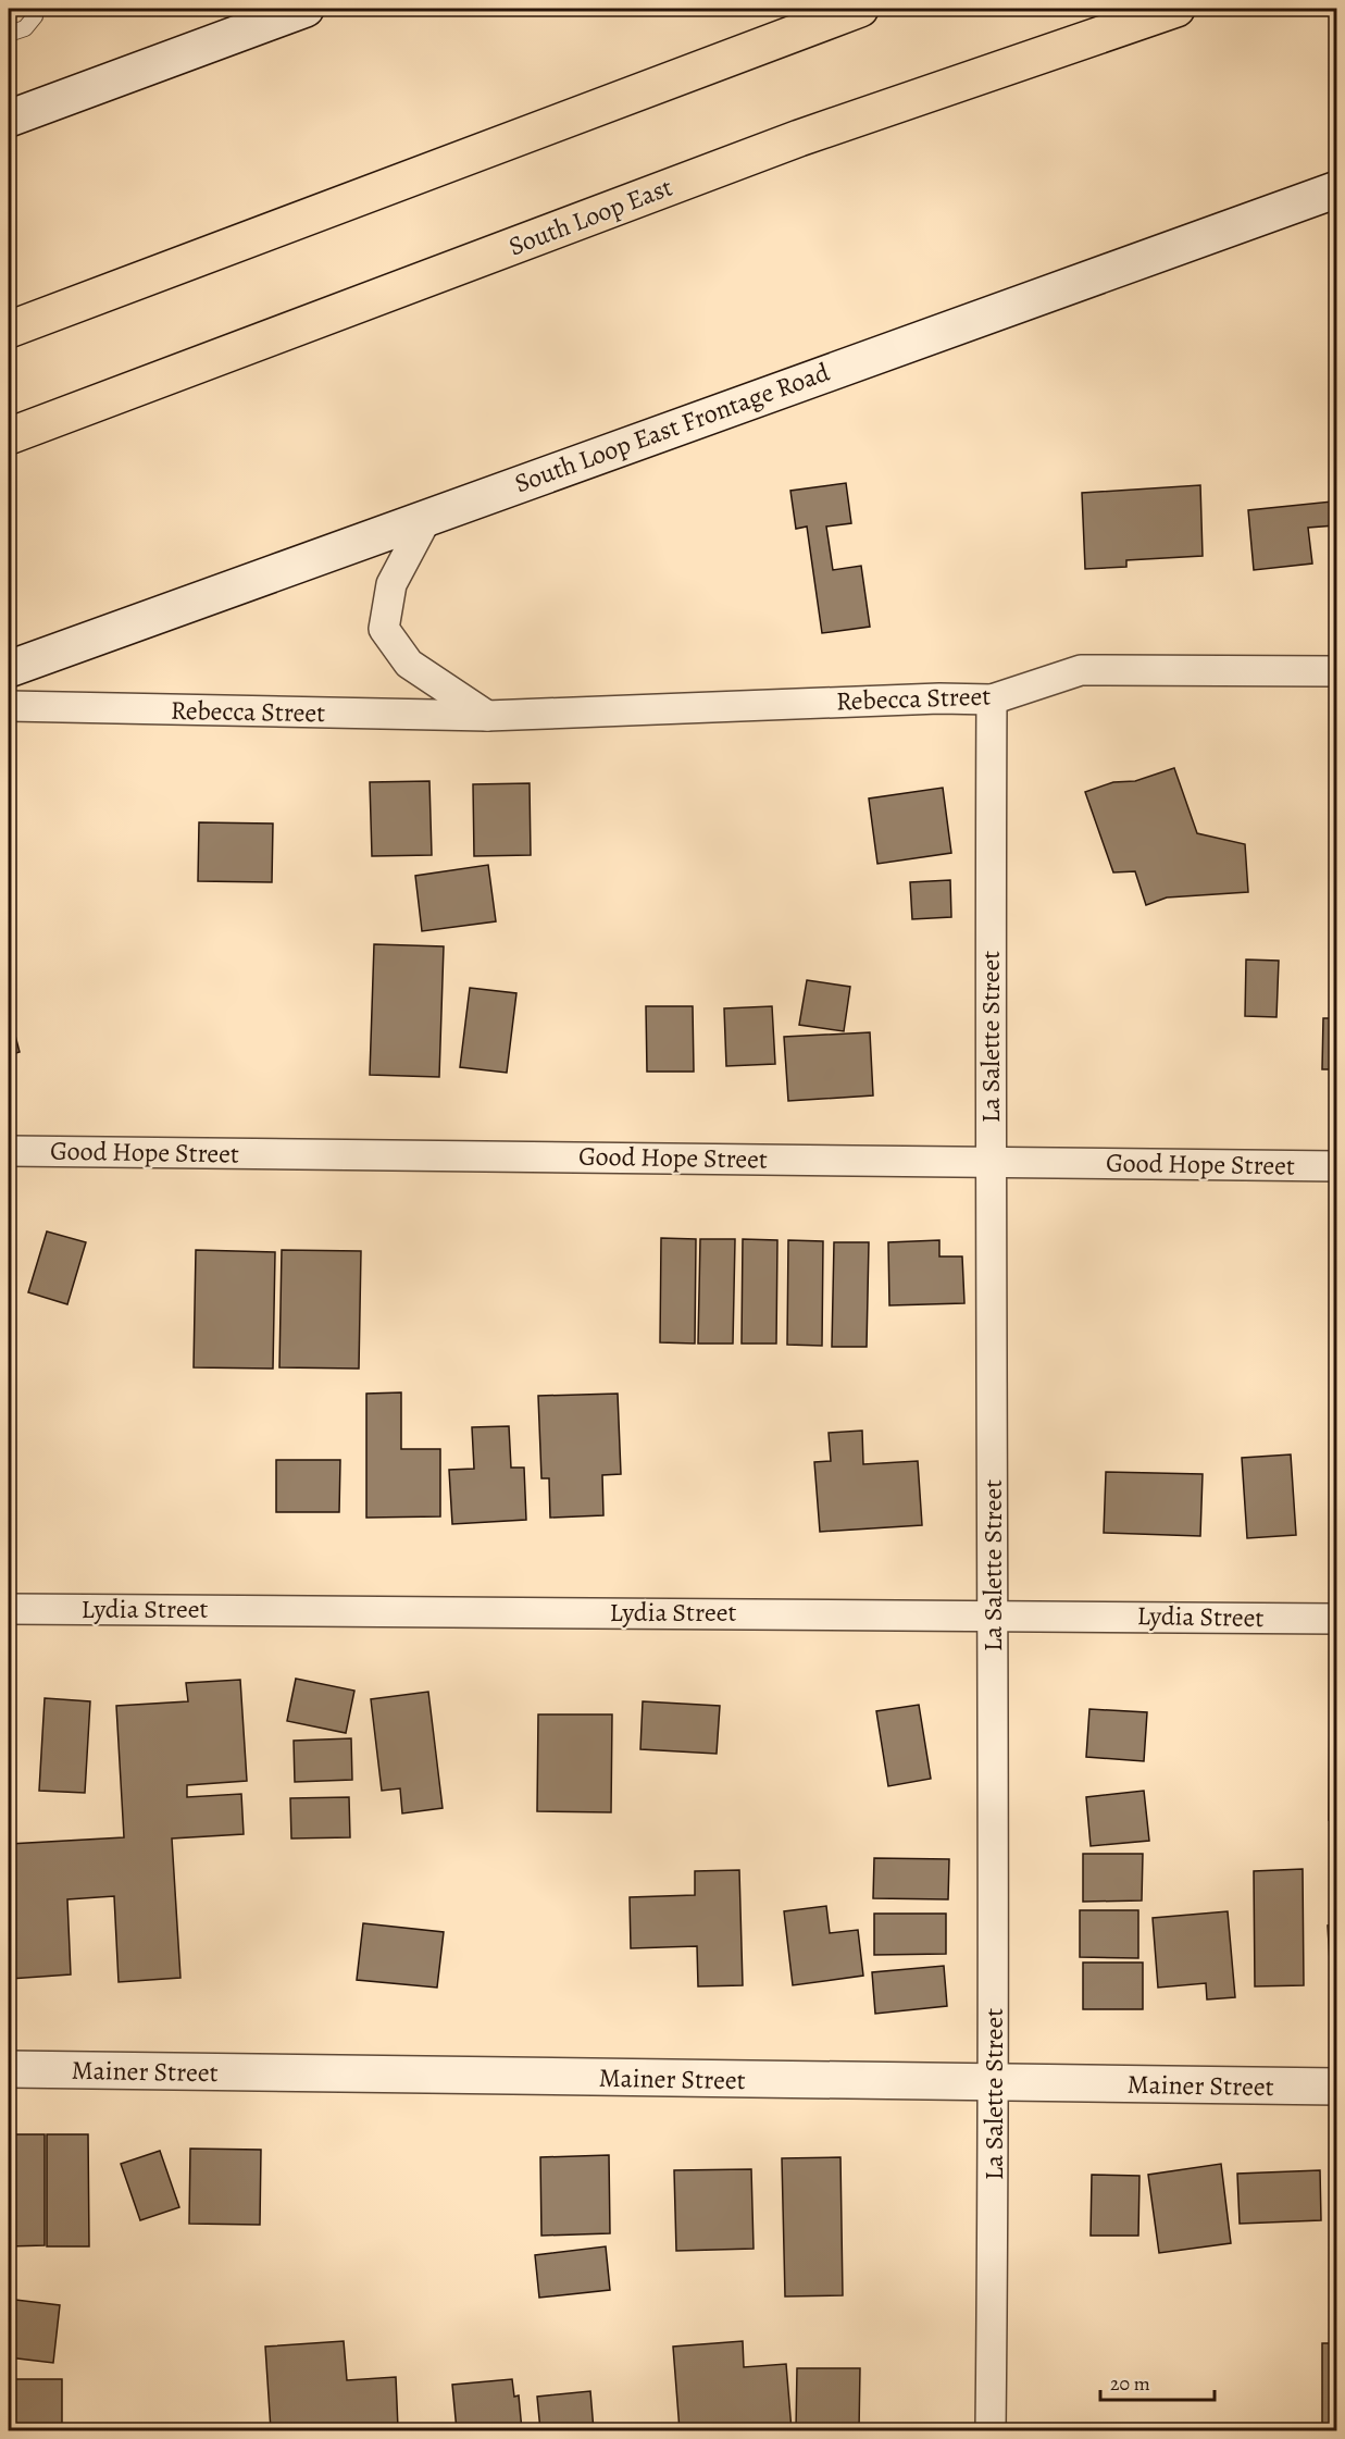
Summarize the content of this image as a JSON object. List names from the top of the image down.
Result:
{
  "streets": {
    "highway": ["South Loop East"],
    "main road": ["South Loop East Frontage Road", "Mainer Street"],
    "street": [
      "Rebecca Street",
      "La Salette Street",
      "Good Hope Street",
      "Lydia Street"
    ]
  },
  "crossings": [
    ["Rebecca Street", "La Salette Street"],
    ["La Salette Street", "Good Hope Street"],
    ["La Salette Street", "Lydia Street"],
    ["La Salette Street", "Mainer Street"]
  ],
  "scale_bar": "20 m"
}
